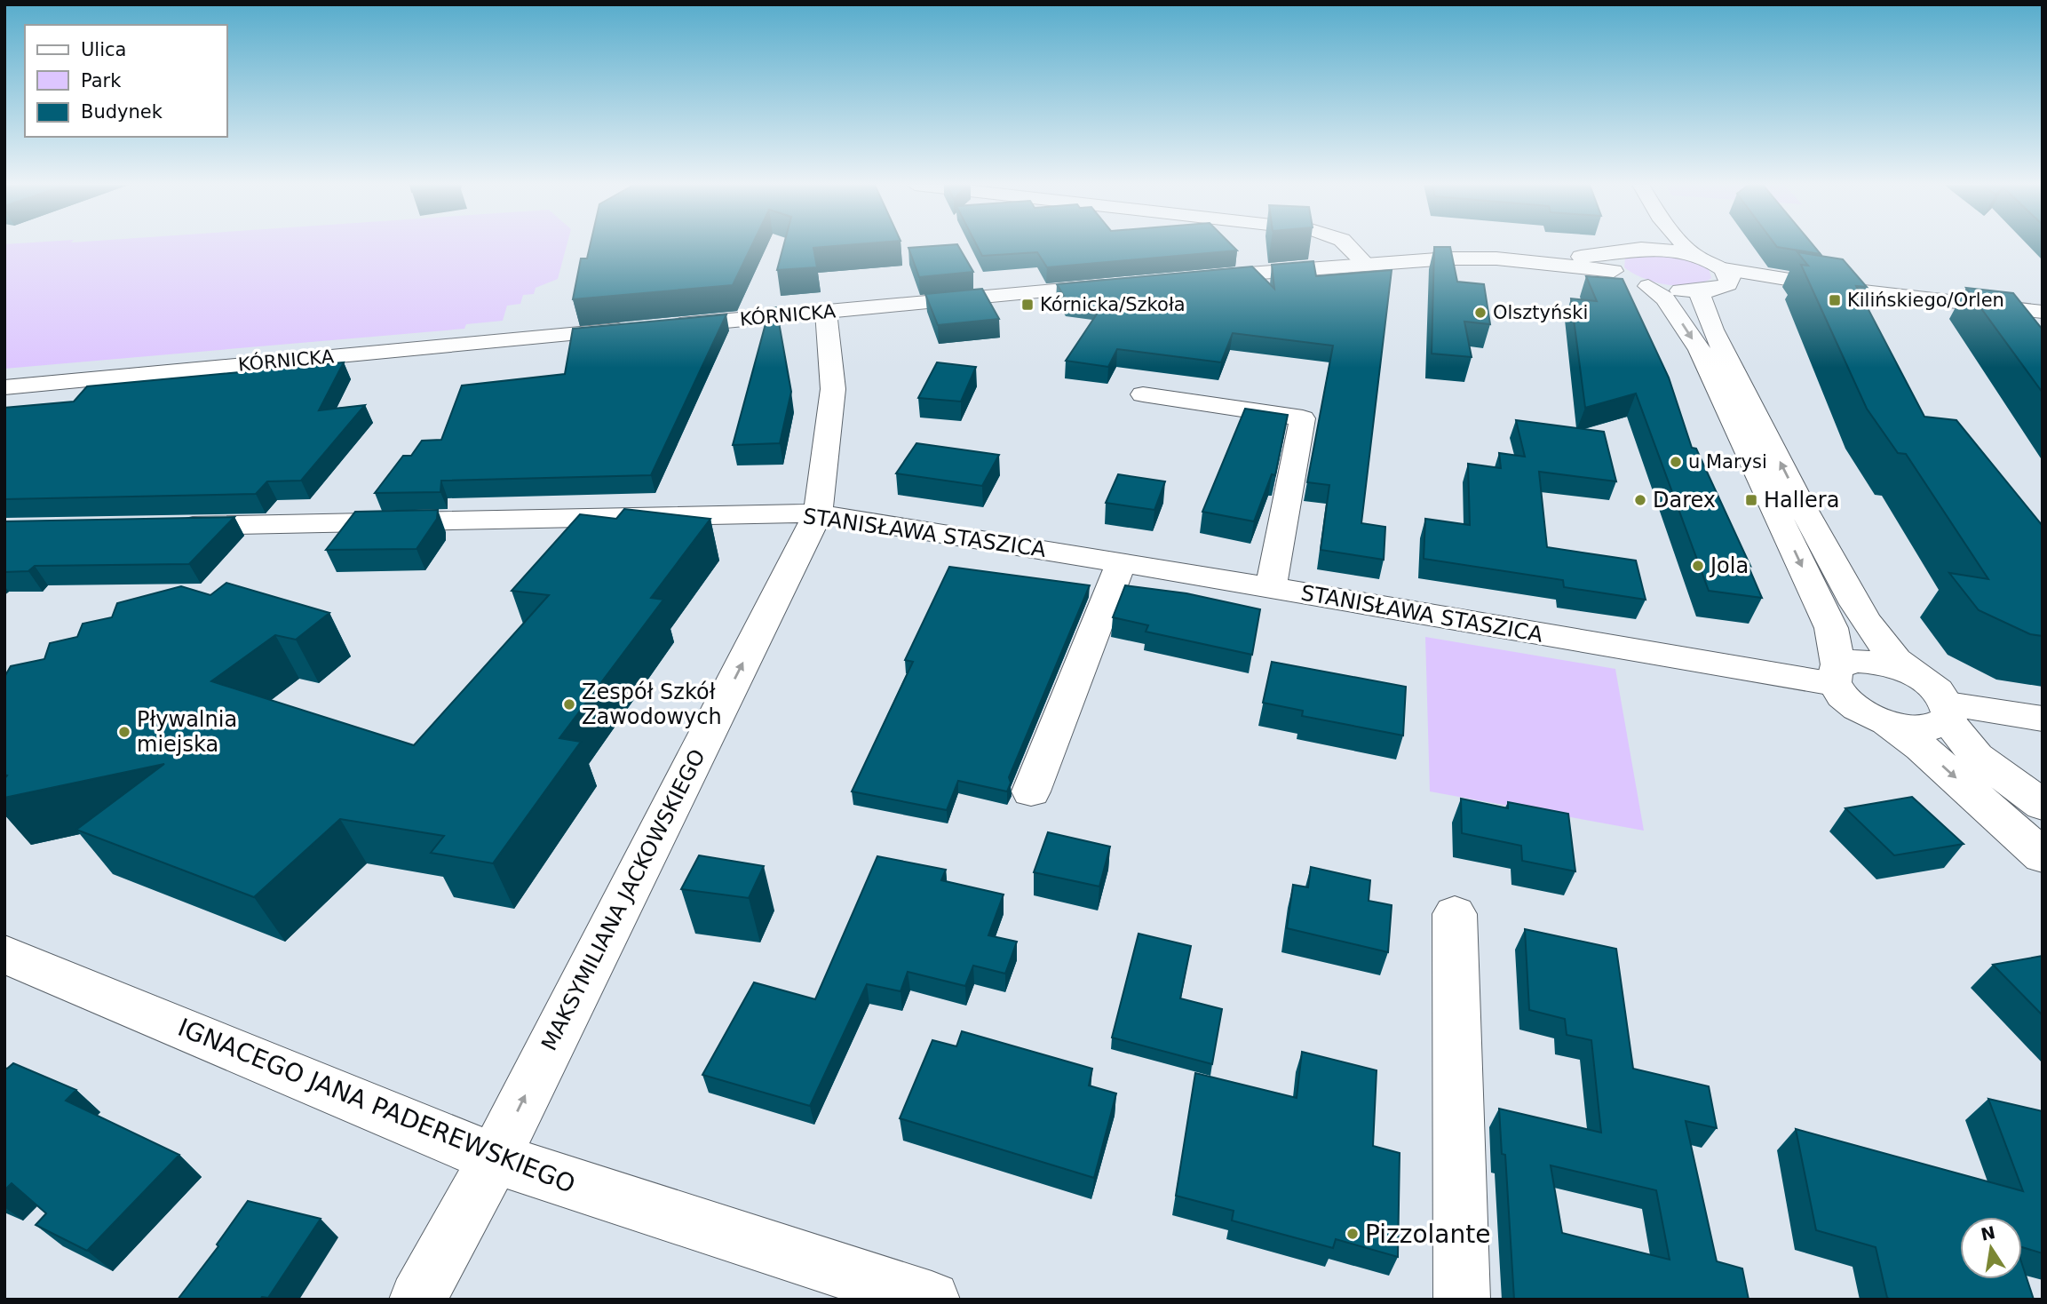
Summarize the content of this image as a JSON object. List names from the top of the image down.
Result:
{
  "streets": {
    "street": [
      "KÓRNICKA",
      "STANISŁAWA STASZICA",
      "MAKSYMILIANA JACKOWSKIEGO",
      "IGNACEGO JANA PADEREWSKIEGO"
    ]
  },
  "crossings": [
    ["KÓRNICKA", "MAKSYMILIANA JACKOWSKIEGO"],
    ["STANISŁAWA STASZICA", "MAKSYMILIANA JACKOWSKIEGO"],
    ["MAKSYMILIANA JACKOWSKIEGO", "IGNACEGO JANA PADEREWSKIEGO"]
  ],
  "one_way": ["MAKSYMILIANA JACKOWSKIEGO"],
  "places": {
    "transit": ["Kilińskiego/Orlen", "Kórnicka/Szkoła", "Hallera"],
    "other": [
      "Olsztyński",
      "u Marysi",
      "Darex",
      "Jola",
      "Zespół Szkół Zawodowych",
      "Pływalnia miejska",
      "Pizzolante"
    ]
  },
  "legend": ["Ulica", "Park", "Budynek"],
  "north": "top"
}
